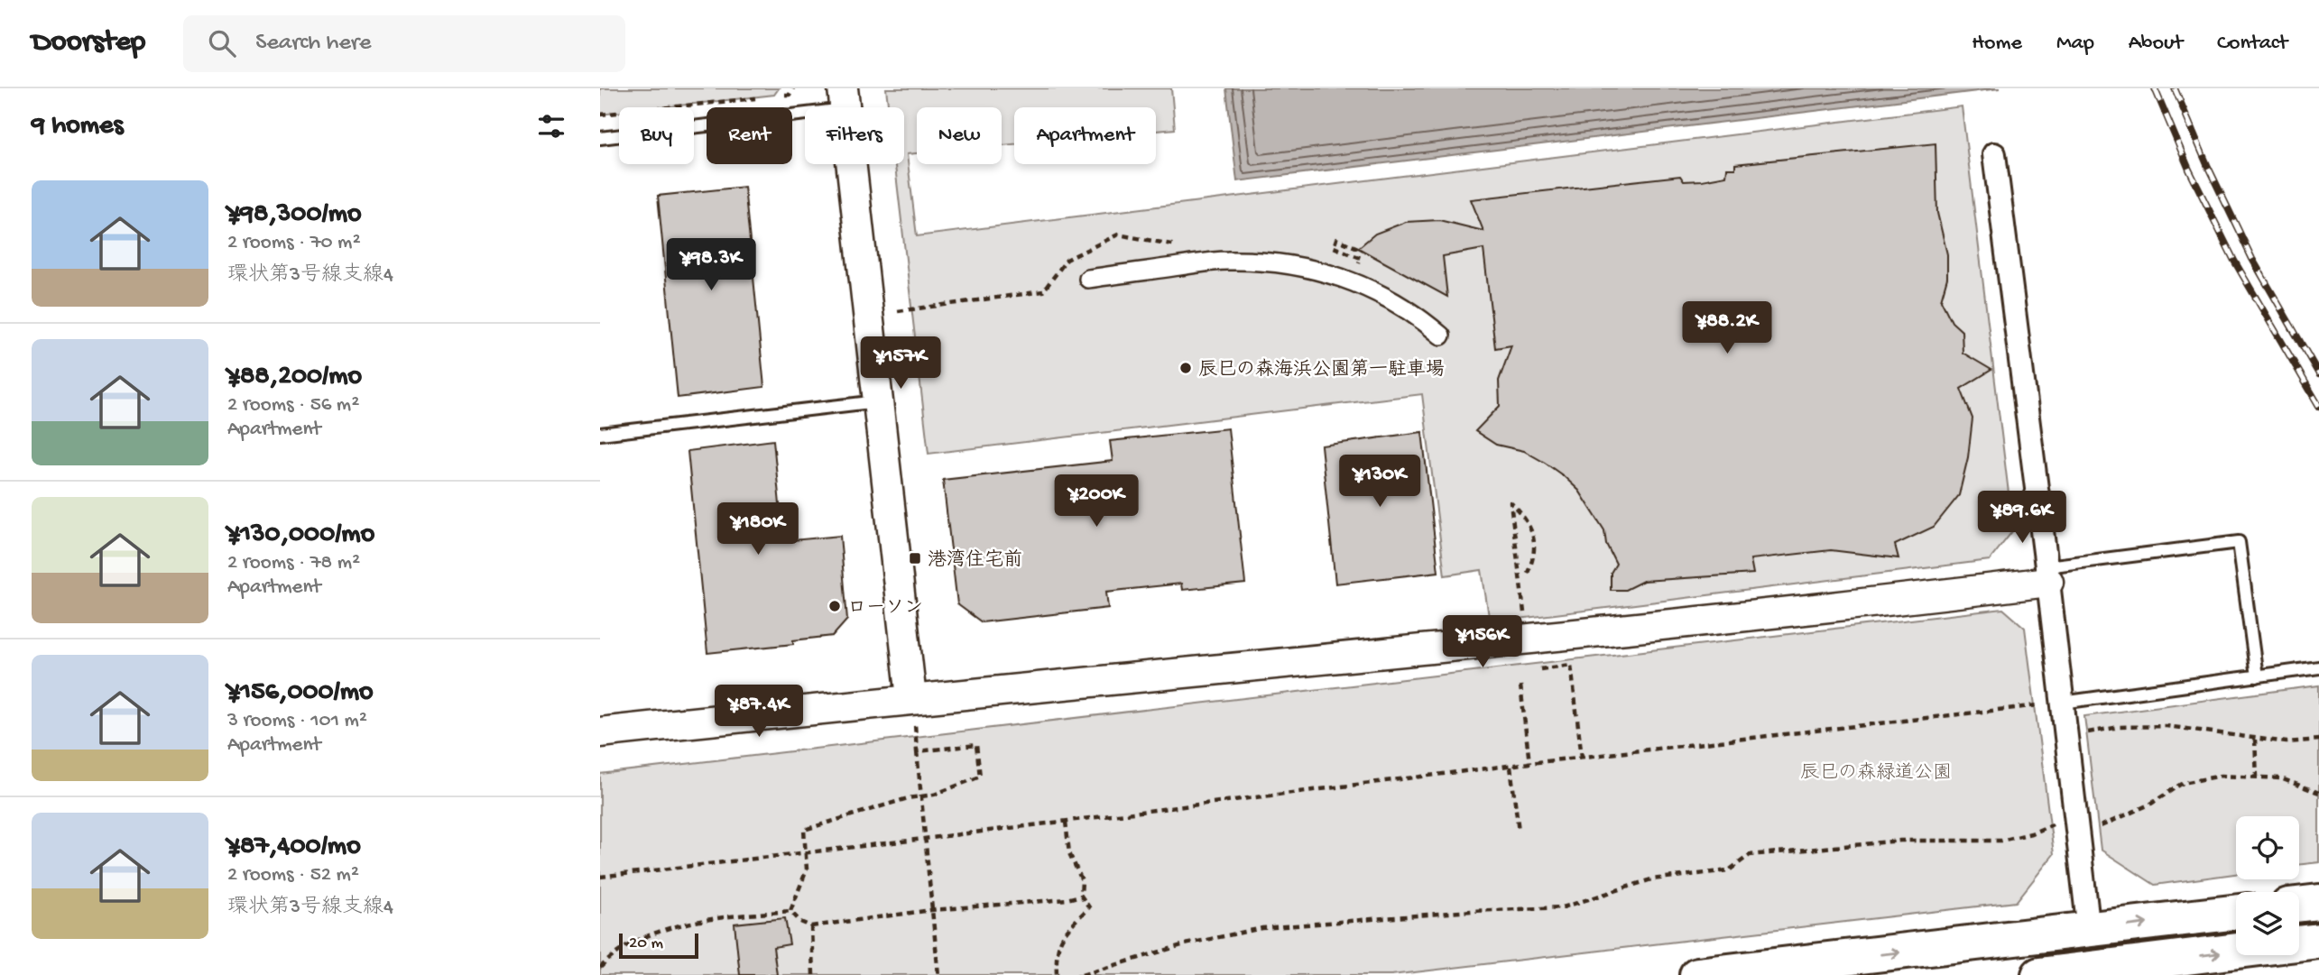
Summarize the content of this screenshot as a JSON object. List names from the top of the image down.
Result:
{
  "parks": ["辰巳の森緑道公園"],
  "places": {
    "other": ["辰巳の森海浜公園第一駐車場", "ローソン"],
    "transit": ["港湾住宅前"]
  },
  "scale_bar": "20 m",
  "page": {
    "header": "Doorstep",
    "search": "Search here",
    "nav": [
      "Home",
      "Map",
      "About",
      "Contact"
    ],
    "heading": "9 homes",
    "chip": [
      "Buy",
      "Rent",
      "Filters",
      "New",
      "Apartment"
    ],
    "list": [
      {
        "name": "¥98,300/mo",
        "note": "2 rooms · 70 m² · 環状第3号線支線4"
      },
      {
        "name": "¥88,200/mo",
        "note": "2 rooms · 56 m² · Apartment"
      },
      {
        "name": "¥130,000/mo",
        "note": "2 rooms · 78 m² · Apartment"
      },
      {
        "name": "¥156,000/mo",
        "note": "3 rooms · 101 m² · Apartment"
      },
      {
        "name": "¥87,400/mo",
        "note": "2 rooms · 52 m² · 環状第3号線支線4"
      }
    ],
    "price": [
      "¥98.3K",
      "¥88.2K",
      "¥157K",
      "¥130K",
      "¥200K",
      "¥89.6K",
      "¥180K",
      "¥156K",
      "¥87.4K"
    ],
    "scale": "20 m"
  }
}
